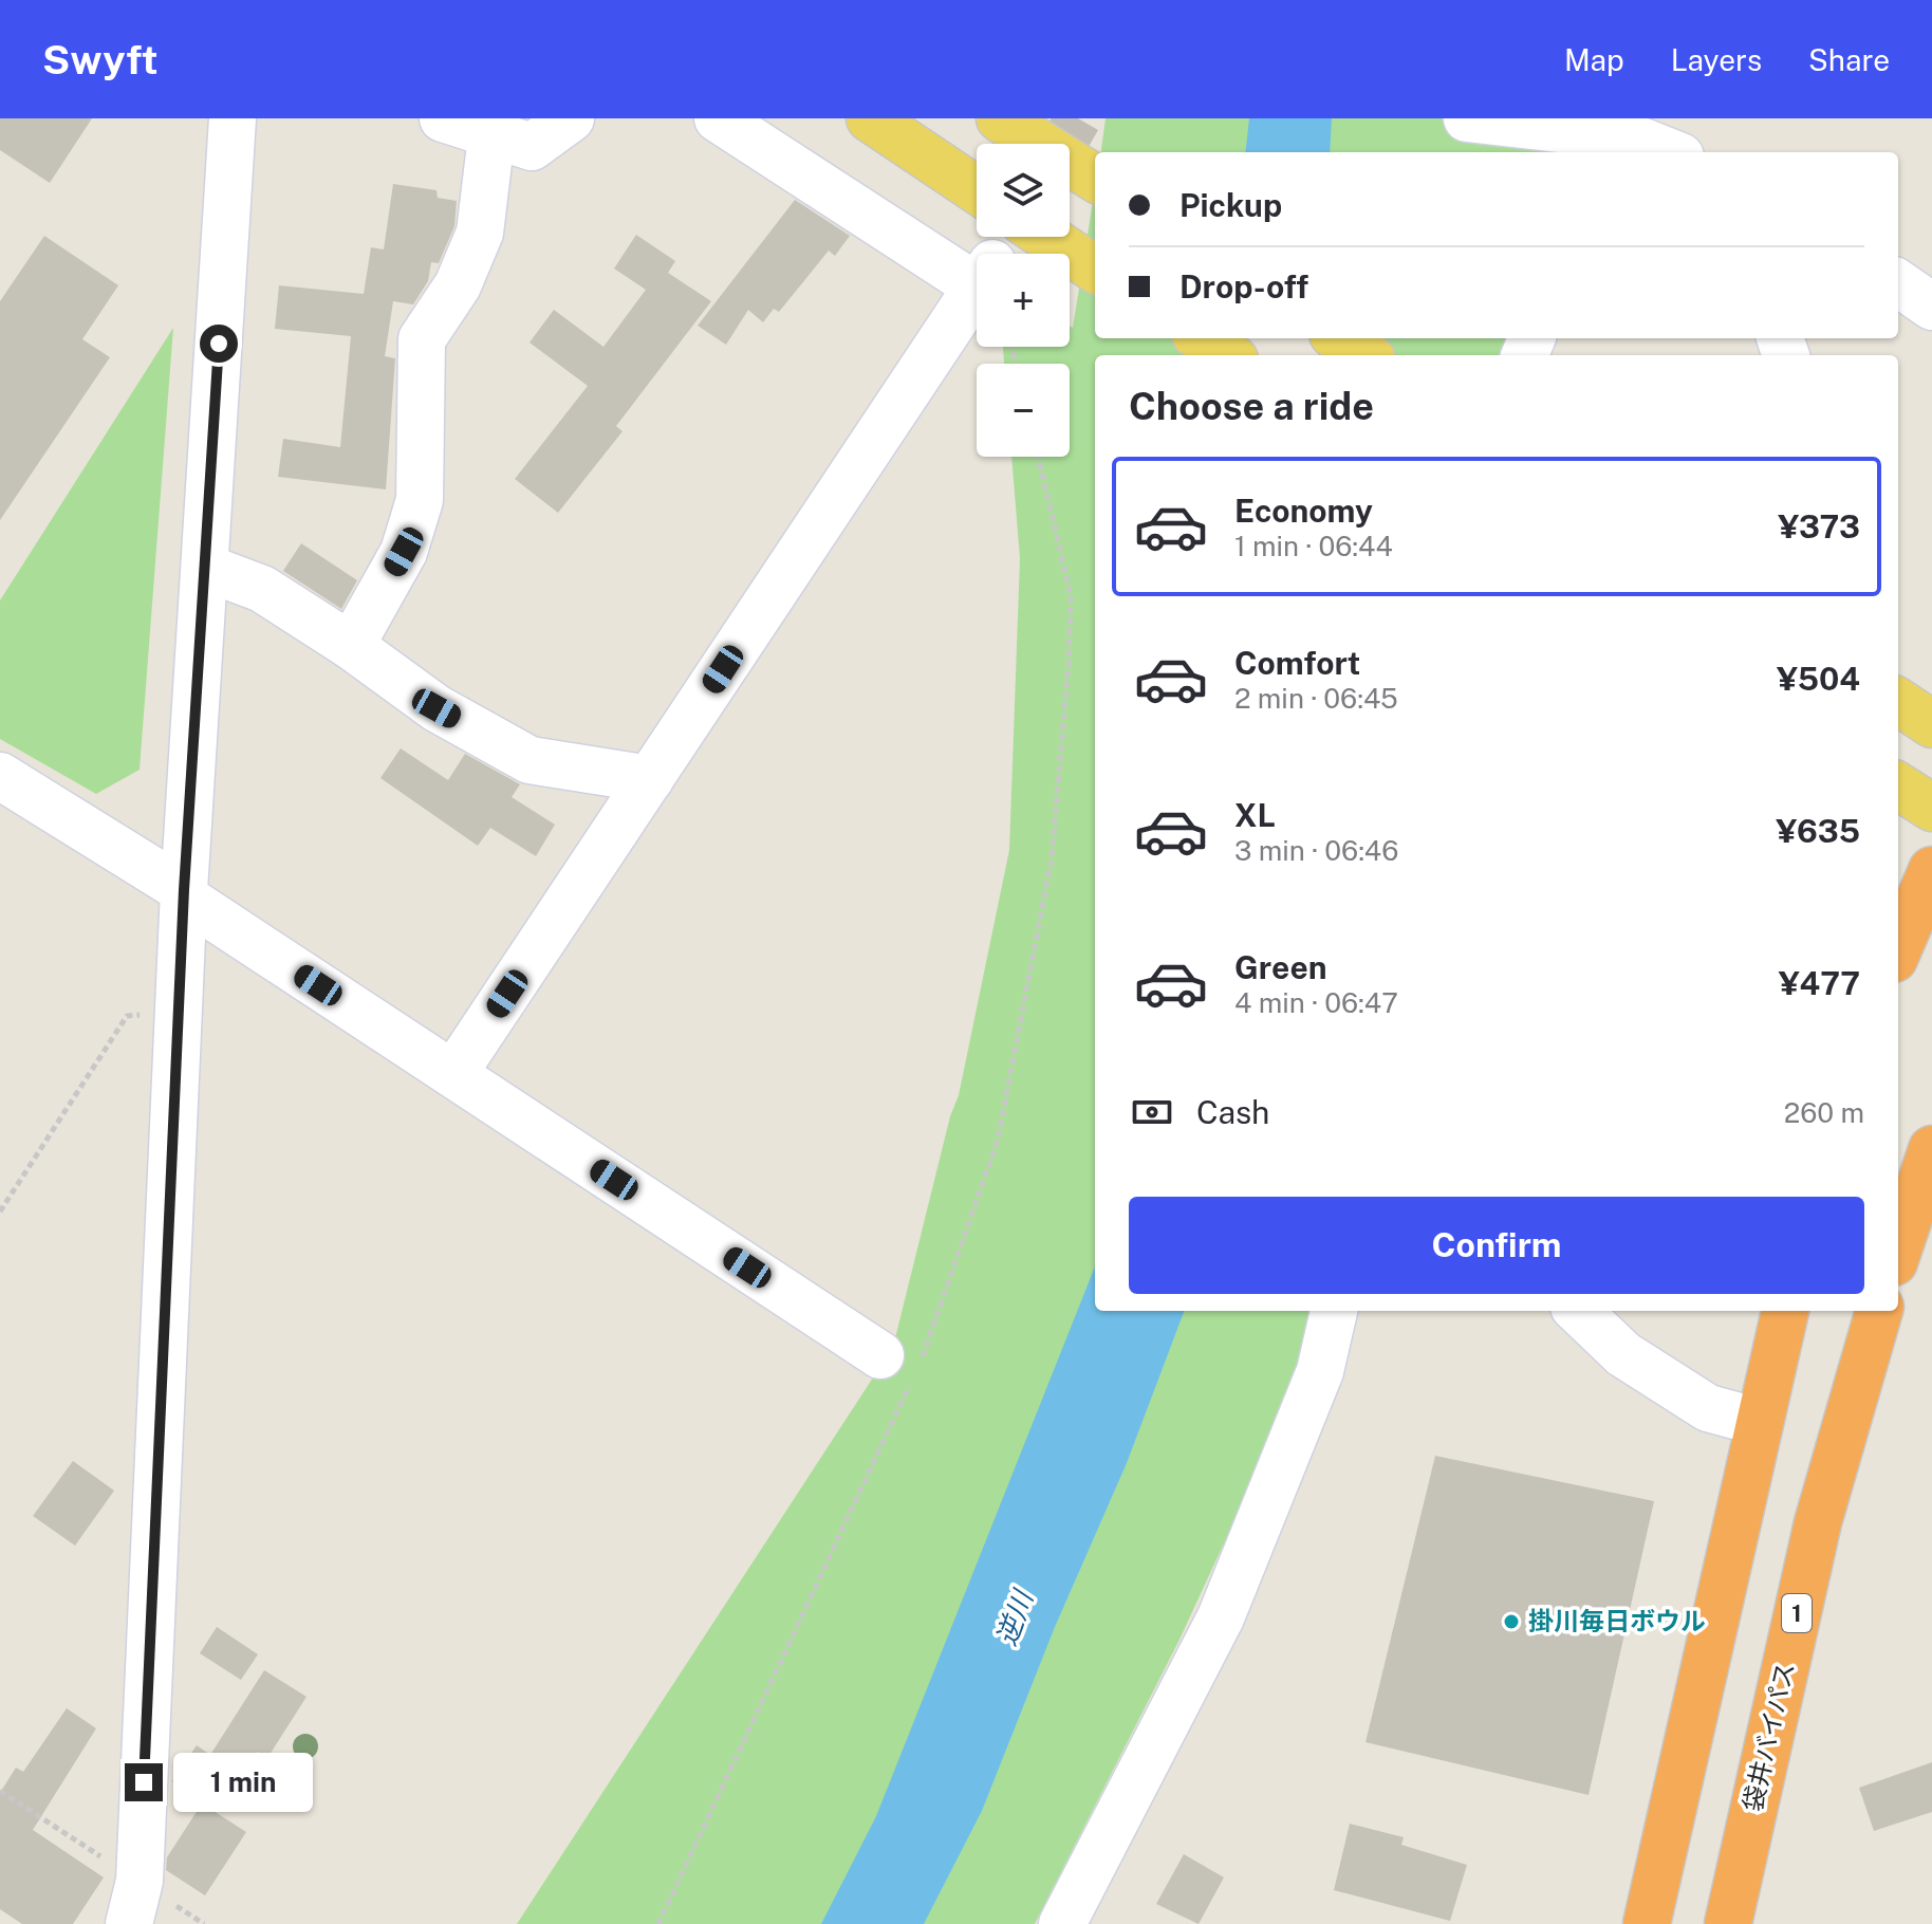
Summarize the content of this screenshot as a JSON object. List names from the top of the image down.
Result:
{
  "streets": {
    "highway": ["1", "袋井バイパス"]
  },
  "water": ["逆川"],
  "places": ["掛川毎日ボウル"],
  "page": {
    "header": "Swyft",
    "nav": ["Map", "Layers", "Share"],
    "map_buttons": ["+", "−"],
    "banner": ["Pickup", "Drop-off"],
    "heading": "Choose a ride",
    "list": [
      {
        "name": "Economy",
        "note": "1 min · 06:44",
        "value": "¥373"
      },
      {
        "name": "Comfort",
        "note": "2 min · 06:45",
        "value": "¥504"
      },
      {
        "name": "XL",
        "note": "3 min · 06:46",
        "value": "¥635"
      },
      {
        "name": "Green",
        "note": "4 min · 06:47",
        "value": "¥477"
      }
    ],
    "pay": ["Cash", "260 m"],
    "buttons": "Confirm",
    "bubble": "1 min"
  }
}
